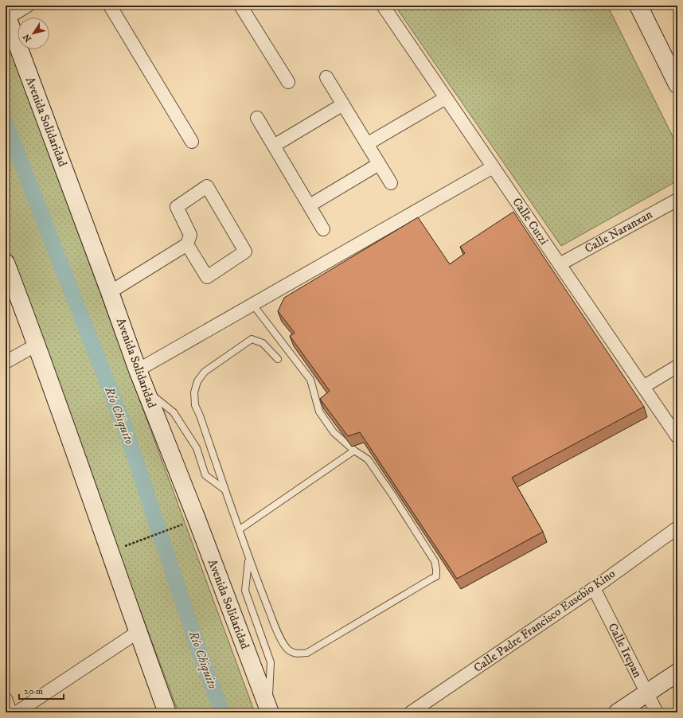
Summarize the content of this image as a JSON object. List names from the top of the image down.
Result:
{
  "streets": {
    "main road": ["Avenida Solidaridad"],
    "street": [
      "Calle Cutzi",
      "Calle Naranxan",
      "Calle Padre Francisco Eusebio Kino",
      "Calle Irepan"
    ]
  },
  "crossings": [
    ["Calle Cutzi", "Calle Naranxan"],
    ["Calle Padre Francisco Eusebio Kino", "Calle Irepan"]
  ],
  "water": ["Río Chiquito"],
  "scale_bar": "20 m",
  "north": "bottom left"
}
